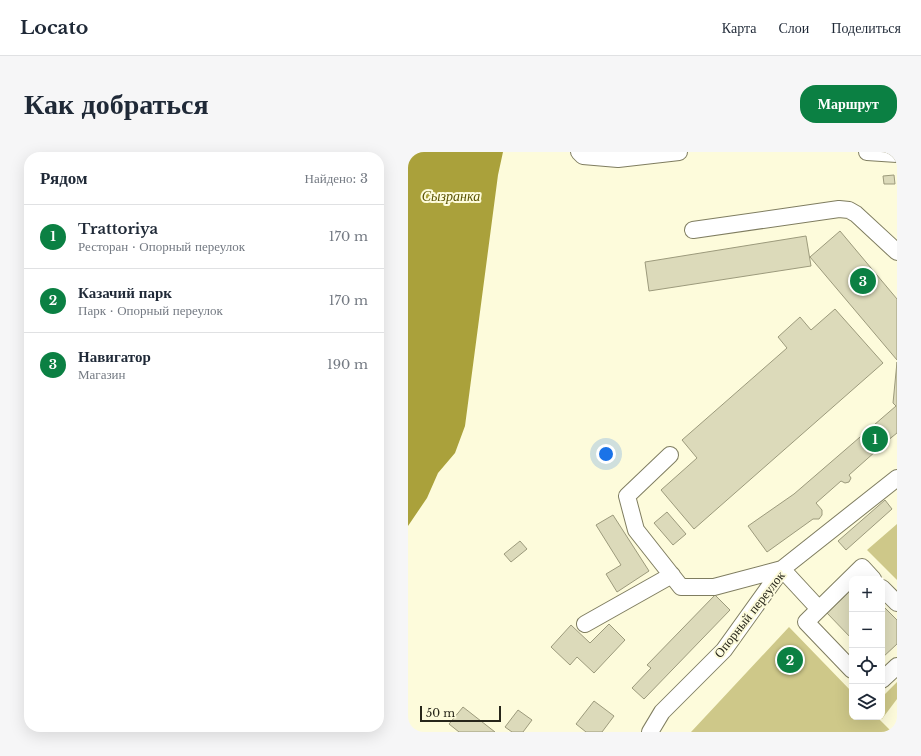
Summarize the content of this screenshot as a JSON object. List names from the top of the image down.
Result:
{
  "streets": {
    "street": ["Опорный переулок"]
  },
  "water": ["Сызранка"],
  "scale_bar": "50 m",
  "page": {
    "header": "Locato",
    "nav": ["Карта", "Слои", "Поделиться"],
    "buttons": "Маршрут",
    "title": "Как добраться",
    "heading": ["Рядом", "Найдено: 3"],
    "list": [
      {
        "mark": "1",
        "name": "Trattoriya",
        "note": "Ресторан · Опорный переулок",
        "value": "170 m"
      },
      {
        "mark": "2",
        "name": "Казачий парк",
        "note": "Парк · Опорный переулок",
        "value": "170 m"
      },
      {
        "mark": "3",
        "name": "Навигатор",
        "note": "Магазин",
        "value": "190 m"
      }
    ],
    "pins": ["3", "1", "2"],
    "map_buttons": ["+", "−"],
    "scale": "50 m"
  }
}
